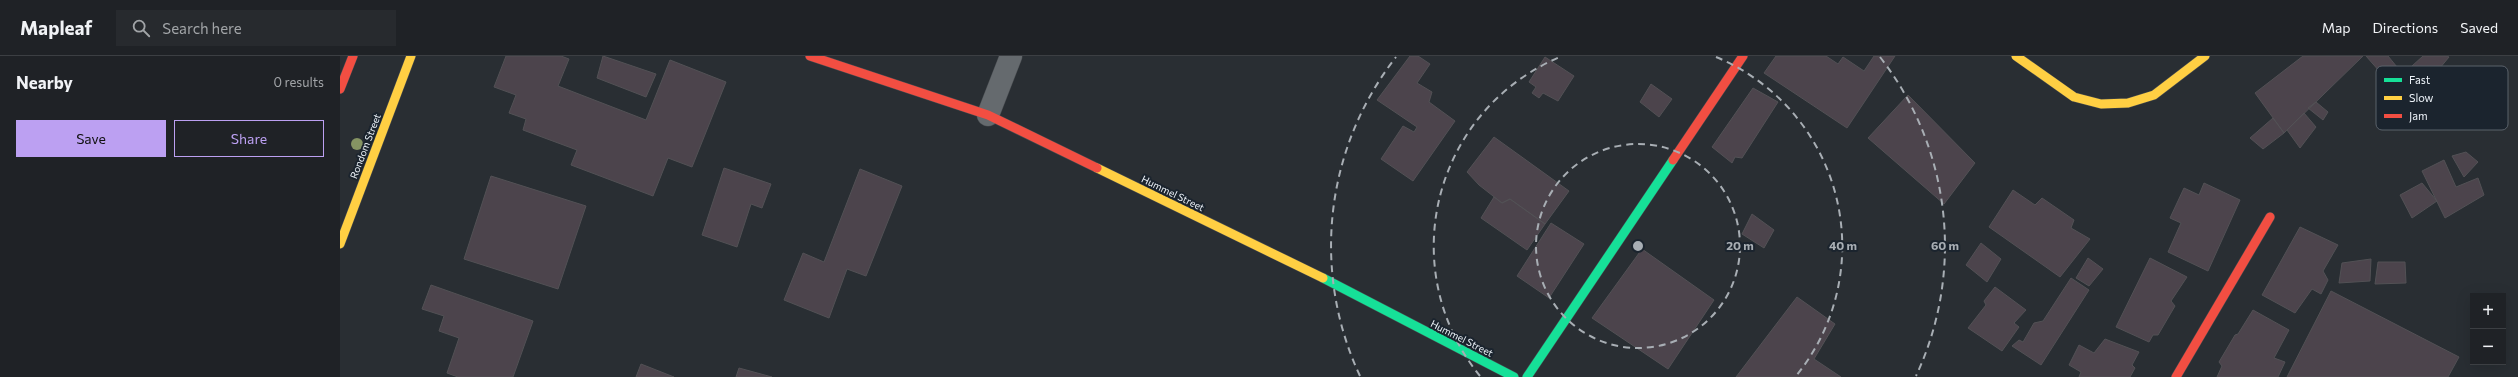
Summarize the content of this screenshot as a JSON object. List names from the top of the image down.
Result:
{
  "streets": {
    "street": ["Rondom Street", "Hummel Street"]
  },
  "legend": ["Fast", "Slow", "Jam"],
  "page": {
    "header": "Mapleaf",
    "search": "Search here",
    "nav": ["Map", "Directions", "Saved"],
    "heading": ["Nearby", "0 results"],
    "buttons": ["Save", "Share"],
    "map_buttons": ["+", "−"]
  },
  "rings": ["20 m", "40 m", "60 m"]
}
